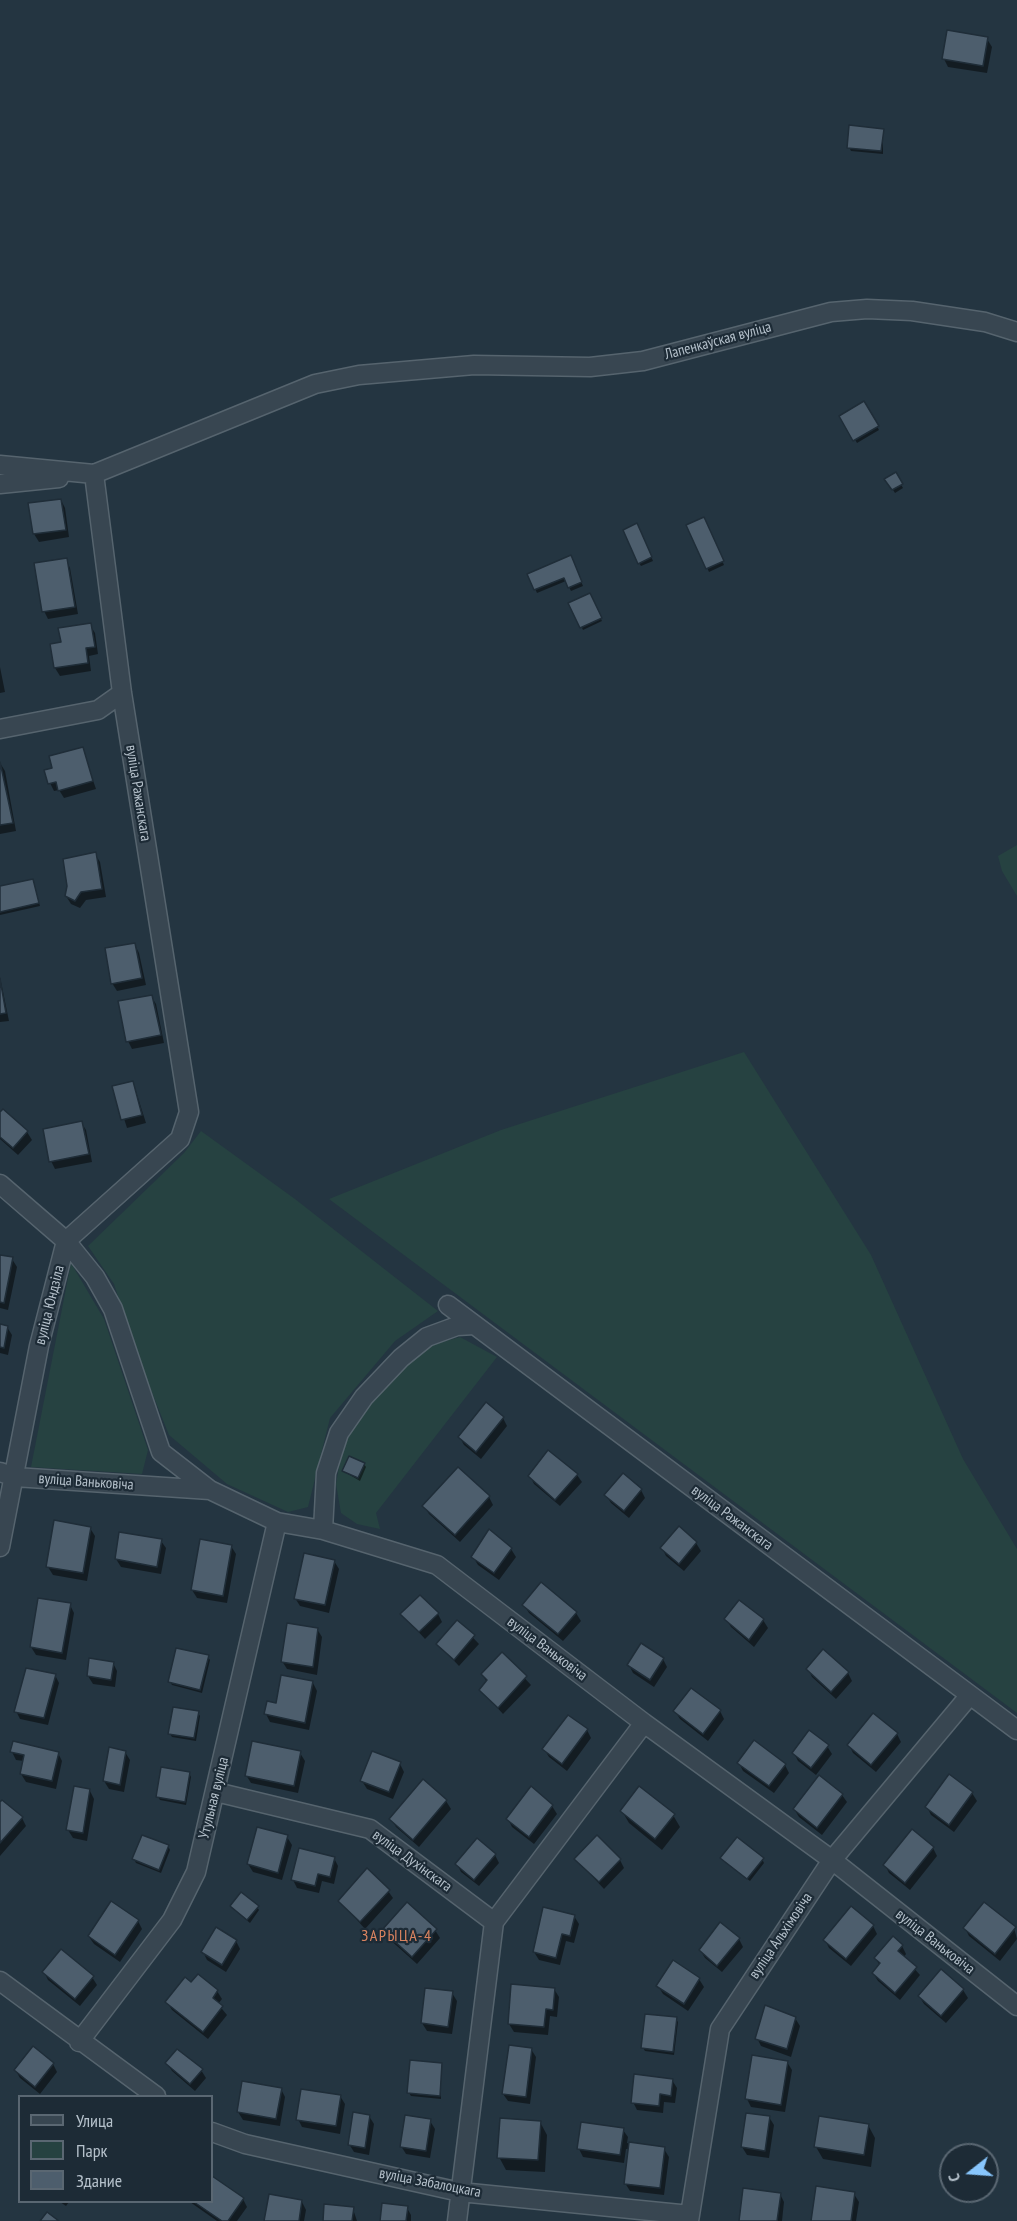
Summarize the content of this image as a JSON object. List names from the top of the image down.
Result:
{
  "streets": {
    "street": [
      "Лапенкаўская вуліца",
      "вуліца Ражанскага",
      "вуліца Юндзіла",
      "вуліца Ваньковіча",
      "Утульная вуліца",
      "вуліца Духінскага",
      "вуліца Альхімовіча",
      "вуліца Забалоцкага"
    ]
  },
  "crossings": [
    ["Лапенкаўская вуліца", "вуліца Ражанскага"],
    ["вуліца Ражанскага", "вуліца Юндзіла"],
    ["вуліца Ражанскага", "вуліца Альхімовіча"],
    ["вуліца Юндзіла", "вуліца Ваньковіча"],
    ["вуліца Ваньковіча", "Утульная вуліца"],
    ["вуліца Ваньковіча", "вуліца Альхімовіча"],
    ["Утульная вуліца", "вуліца Духінскага"],
    ["вуліца Альхімовіча", "вуліца Забалоцкага"]
  ],
  "districts": ["ЗАРЫЦА-4"],
  "legend": ["Улица", "Парк", "Здание"],
  "north": "left"
}
